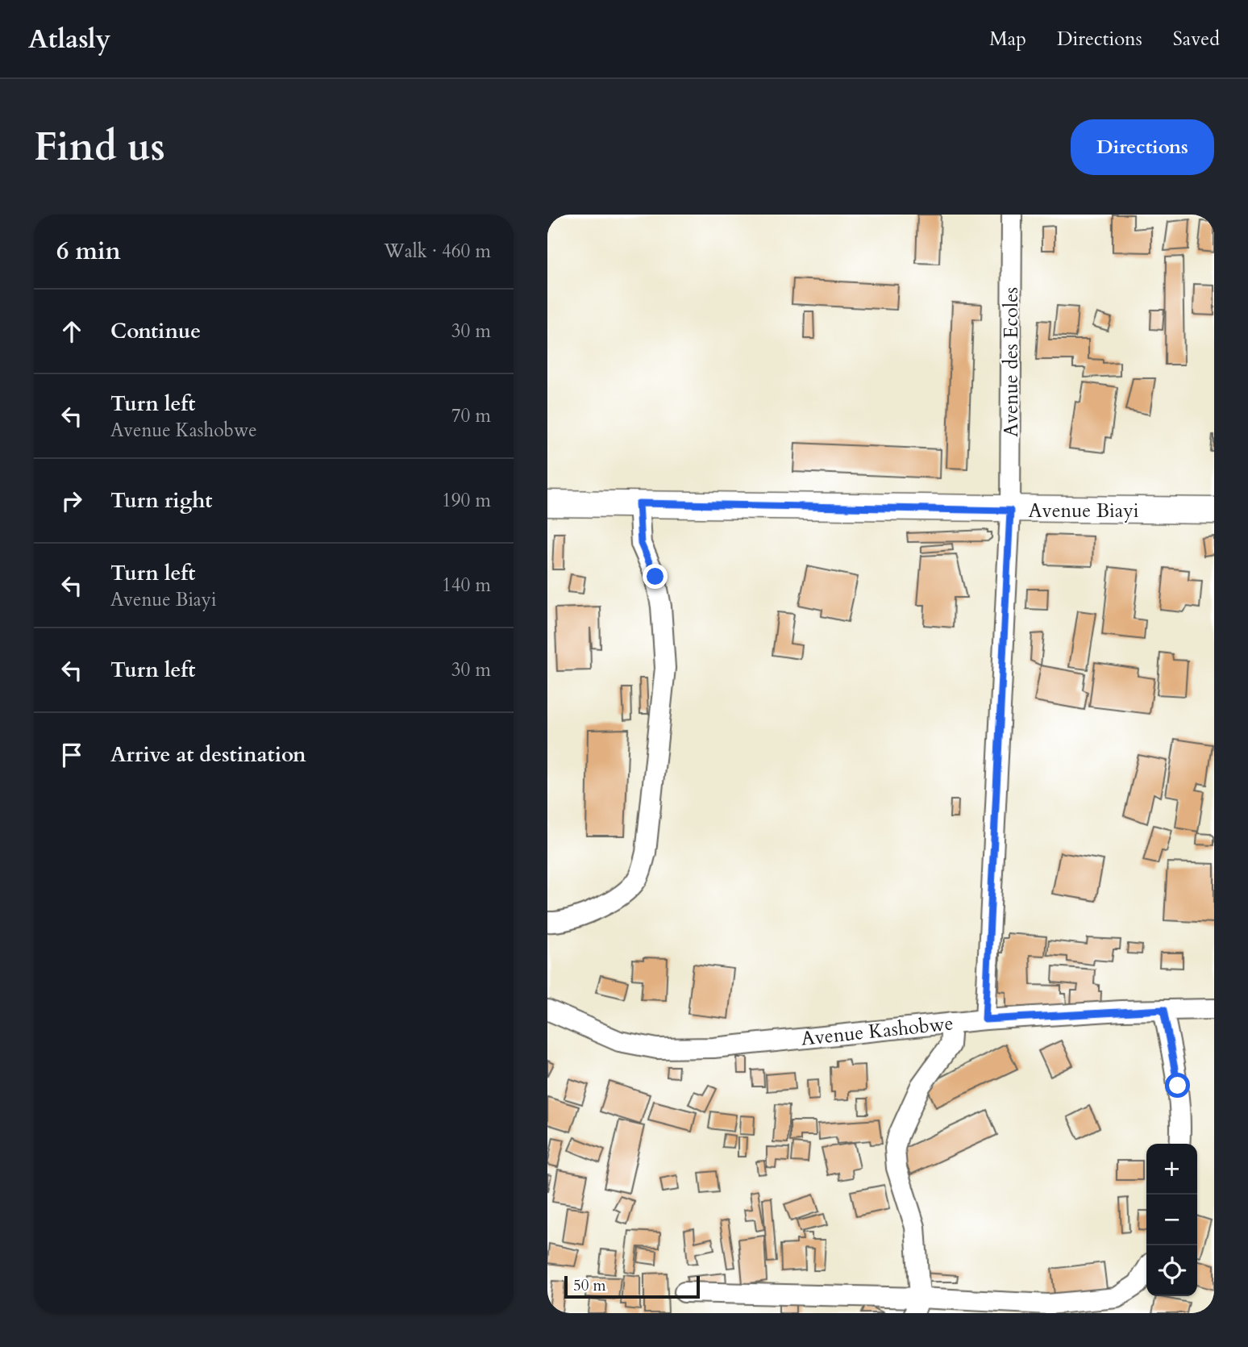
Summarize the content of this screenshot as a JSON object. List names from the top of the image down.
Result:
{
  "streets": {
    "street": ["Avenue des Ecoles", "Avenue Biayi", "Avenue Kashobwe"]
  },
  "crossings": [
    ["Avenue des Ecoles", "Avenue Biayi"],
    ["Avenue des Ecoles", "Avenue Kashobwe"]
  ],
  "scale_bar": "50 m",
  "page": {
    "header": "Atlasly",
    "nav": ["Map", "Directions", "Saved"],
    "buttons": "Directions",
    "title": "Find us",
    "heading": ["6 min", "Walk · 460 m"],
    "list": [
      ["Continue", "30 m"],
      ["Turn left", "Avenue Kashobwe", "70 m"],
      ["Turn right", "190 m"],
      ["Turn left", "Avenue Biayi", "140 m"],
      ["Turn left", "30 m"],
      "Arrive at destination"
    ],
    "map_buttons": ["+", "−"],
    "scale": "50 m"
  }
}
